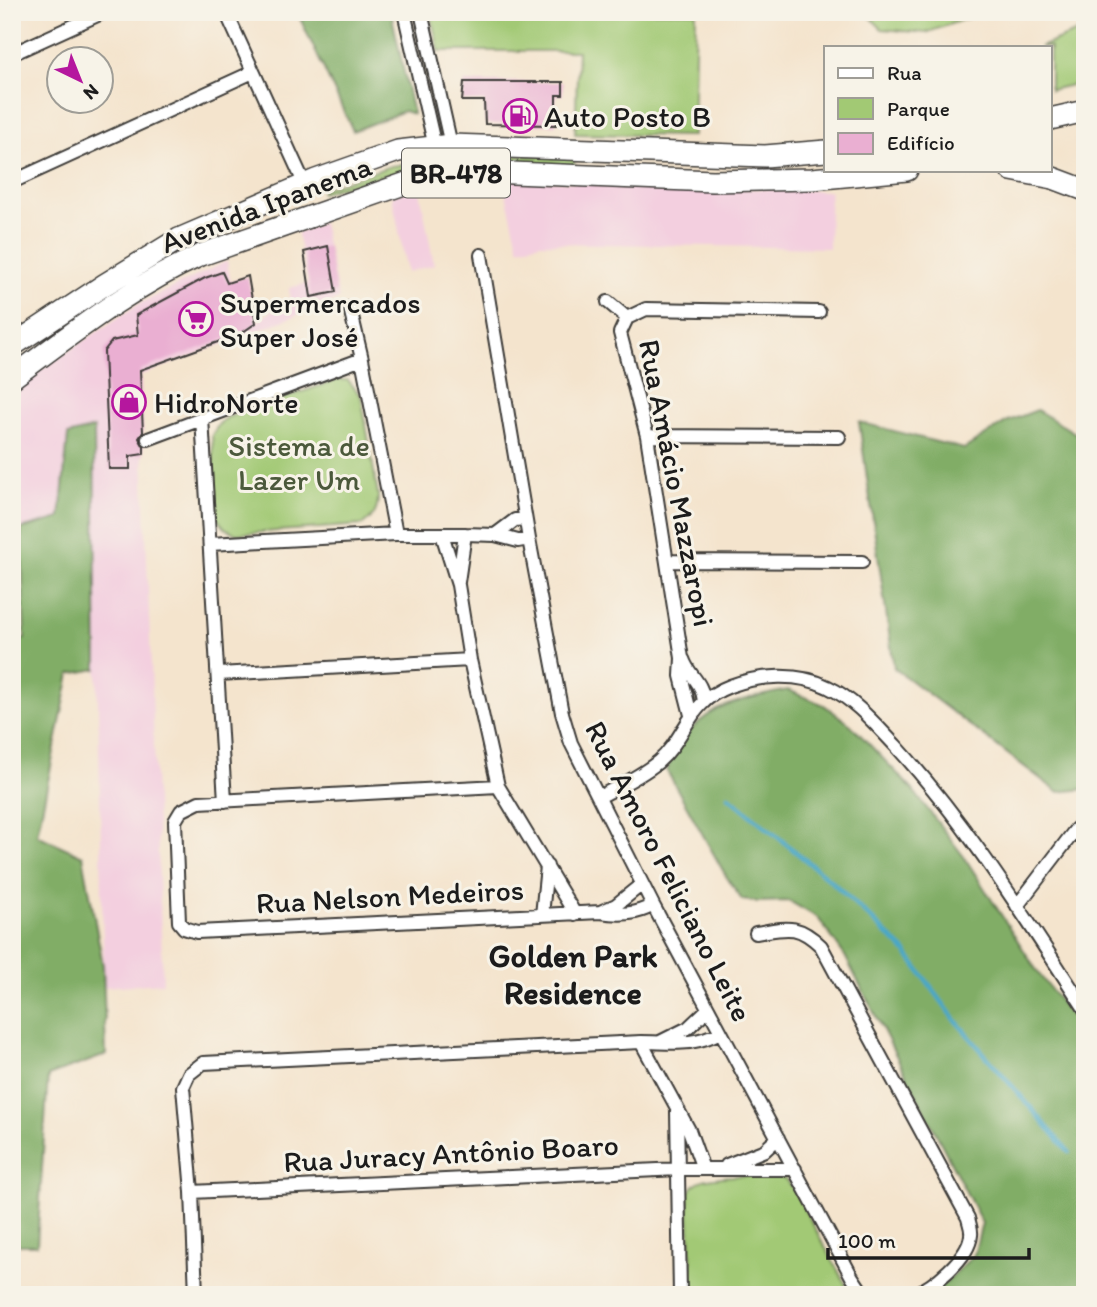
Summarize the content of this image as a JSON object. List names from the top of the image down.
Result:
{
  "streets": {
    "main road": ["BR-478", "Avenida Ipanema"],
    "street": [
      "Rua Amácio Mazzaropi",
      "Rua Amoro Feliciano Leite",
      "Rua Nelson Medeiros",
      "Rua Juracy Antônio Boaro"
    ]
  },
  "crossings": [
    ["Rua Amoro Feliciano Leite", "Rua Nelson Medeiros"],
    ["Rua Amoro Feliciano Leite", "Rua Juracy Antônio Boaro"]
  ],
  "districts": ["Golden Park Residence"],
  "parks": ["Sistema de Lazer Um"],
  "places": {
    "fuel station": ["Auto Posto B"],
    "supermarket": ["Supermercados Super José"],
    "shop": ["HidroNorte"]
  },
  "legend": ["Rua", "Parque", "Edifício"],
  "scale_bar": "100 m",
  "north": "bottom right"
}
